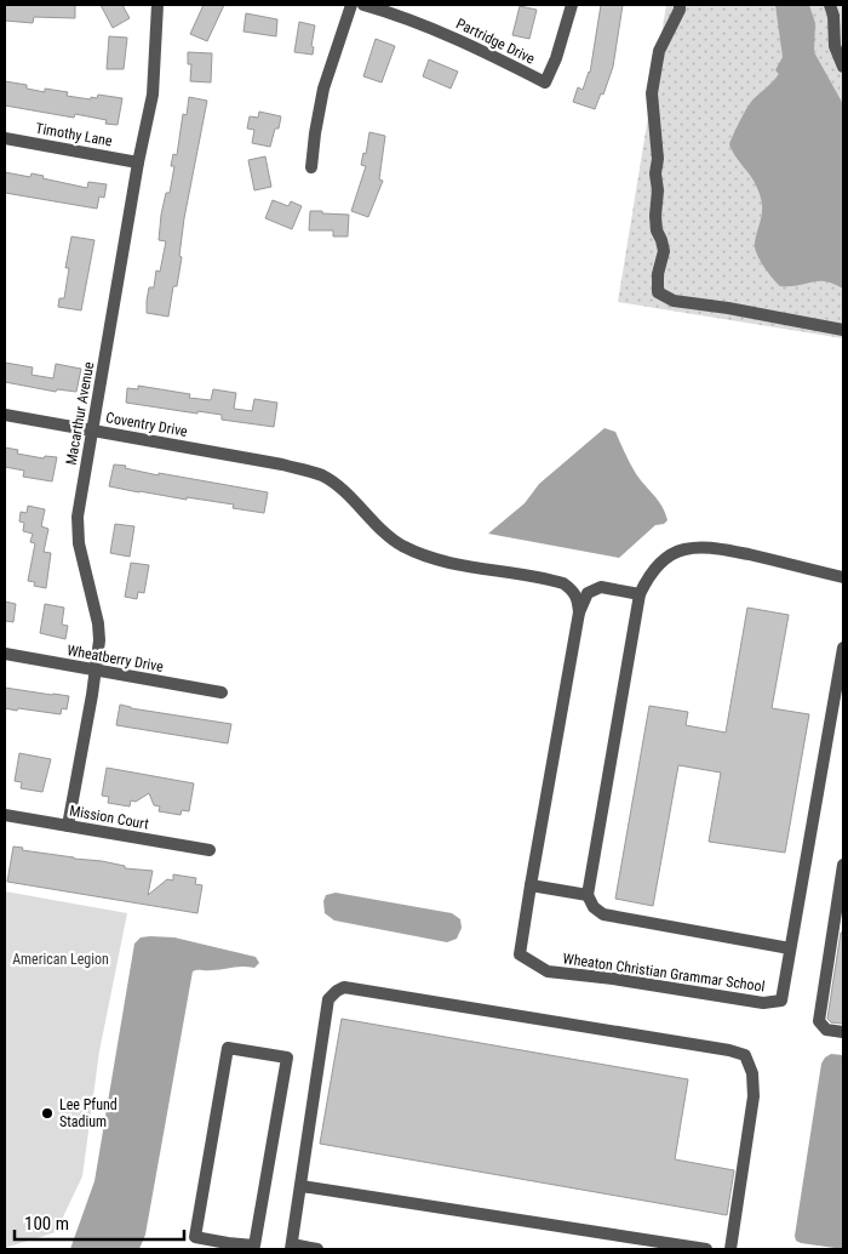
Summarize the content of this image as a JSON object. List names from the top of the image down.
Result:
{
  "streets": {
    "street": [
      "Partridge Drive",
      "Timothy Lane",
      "Macarthur Avenue",
      "Coventry Drive",
      "Wheatberry Drive",
      "Mission Court",
      "Wheaton Christian Grammar School"
    ]
  },
  "crossings": [
    ["Timothy Lane", "Macarthur Avenue"],
    ["Macarthur Avenue", "Coventry Drive"],
    ["Macarthur Avenue", "Wheatberry Drive"],
    ["Macarthur Avenue", "Mission Court"]
  ],
  "parks": ["American Legion"],
  "places": ["Lee Pfund Stadium"],
  "scale_bar": "100 m"
}
